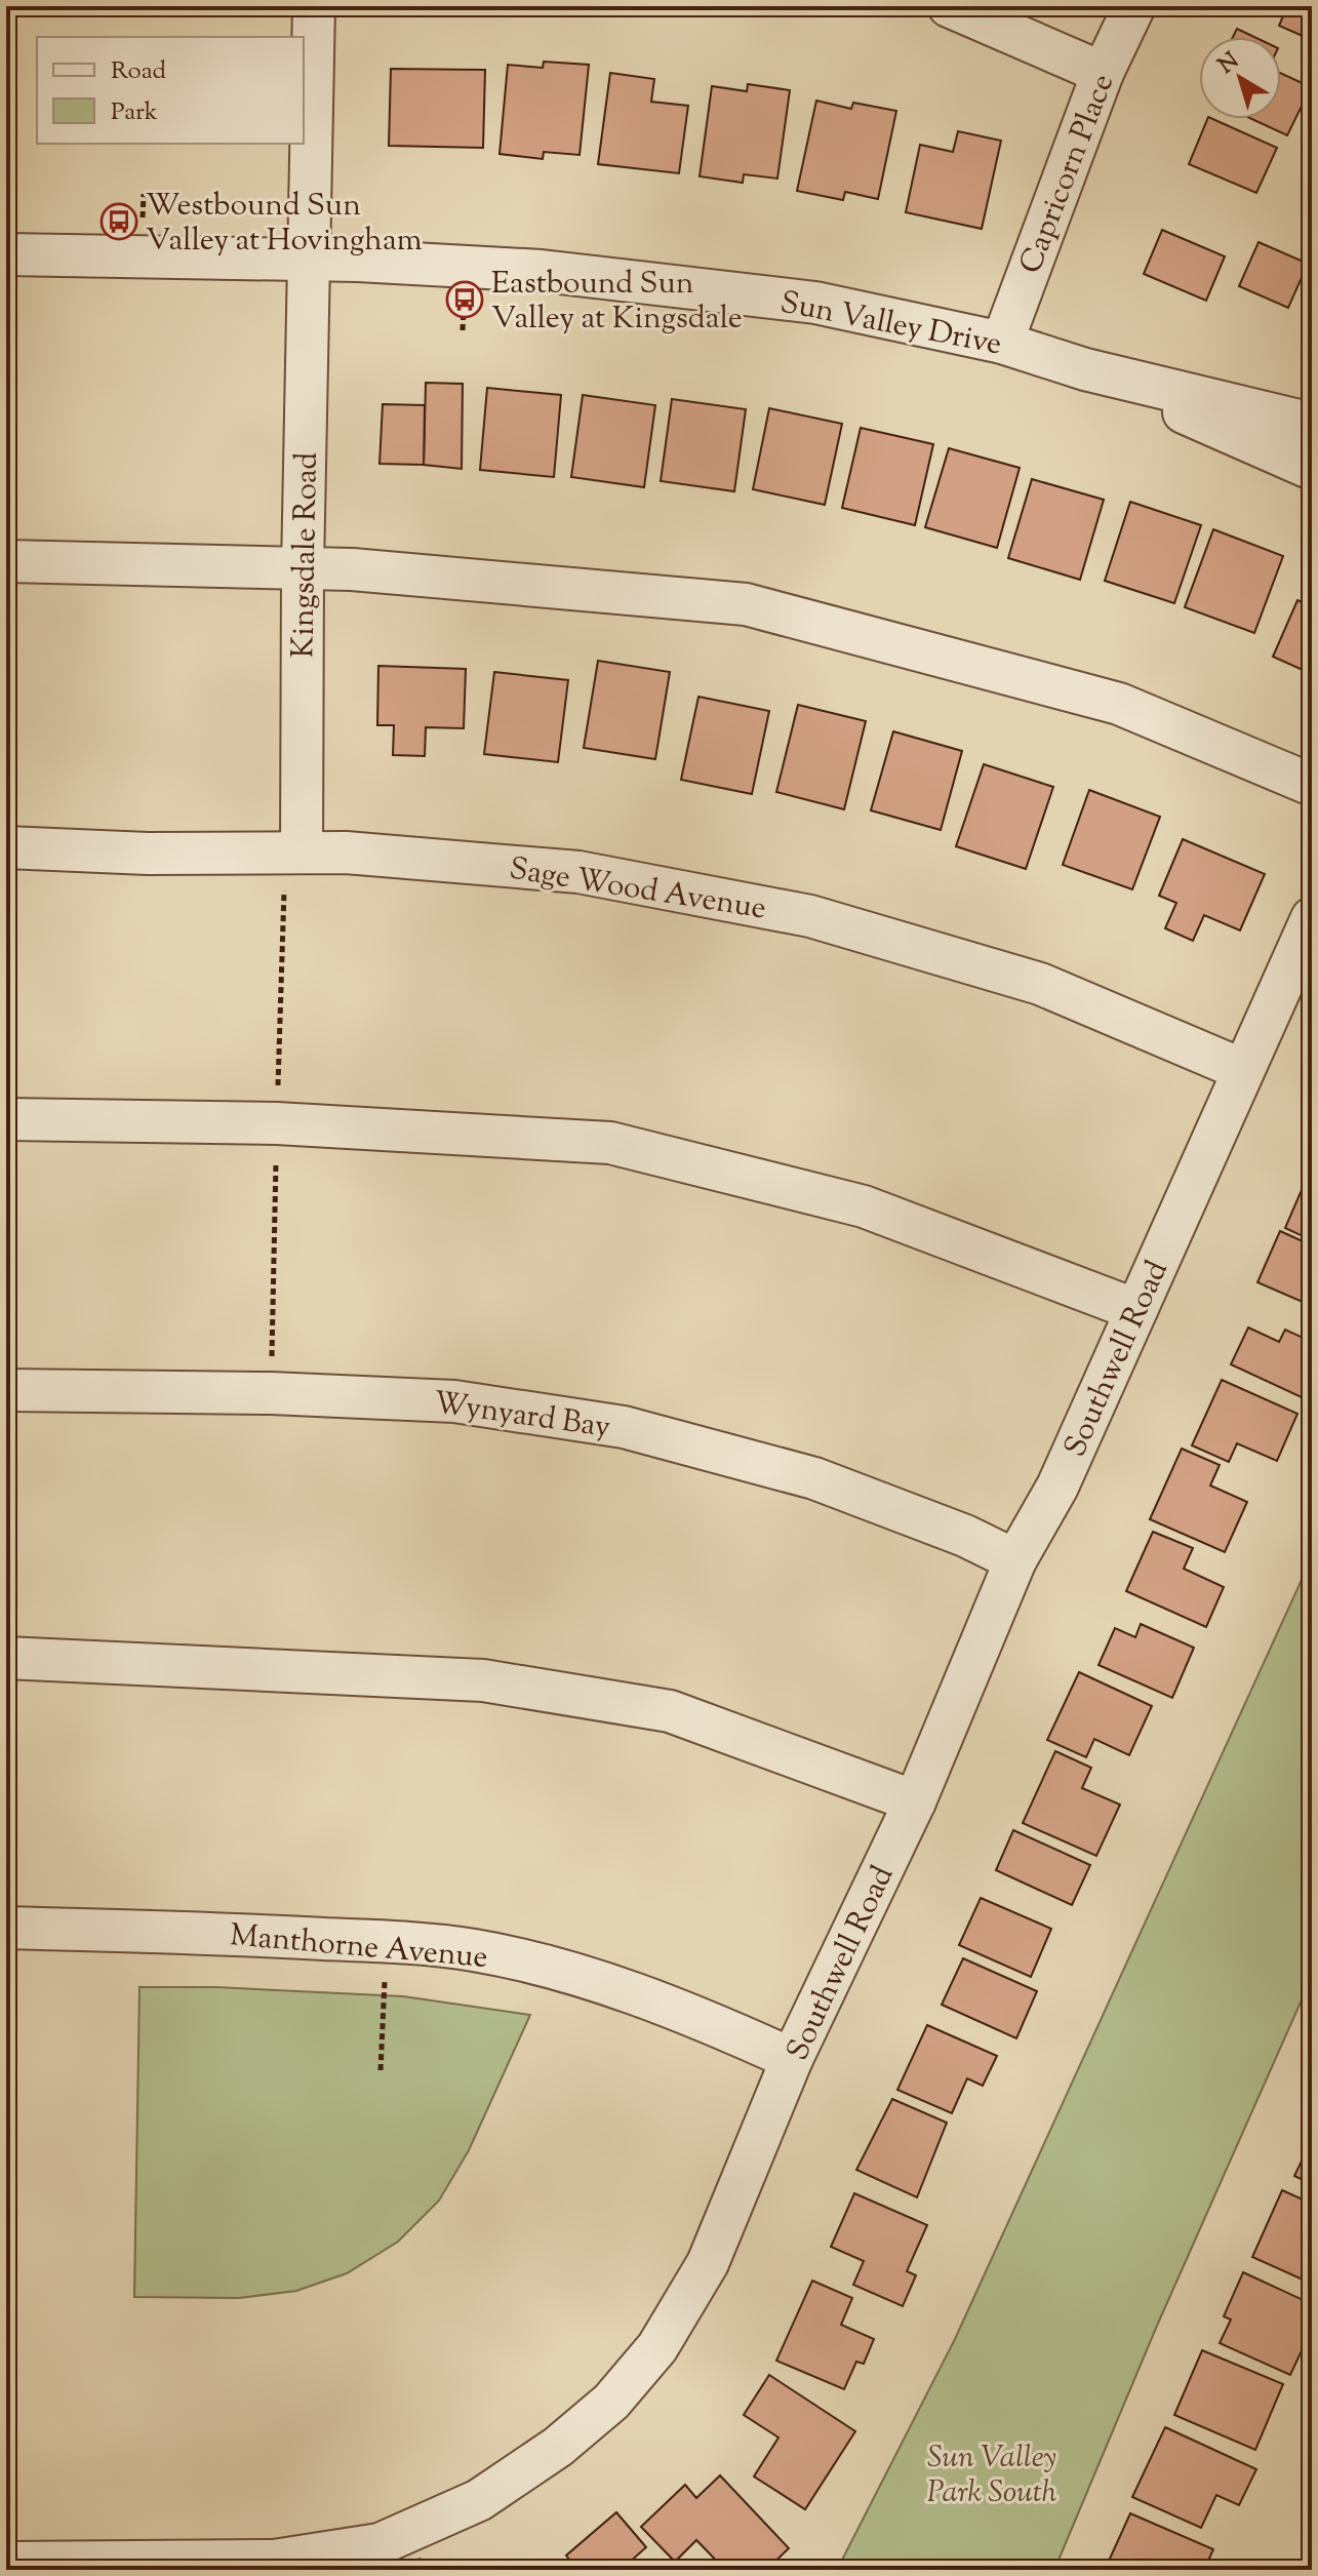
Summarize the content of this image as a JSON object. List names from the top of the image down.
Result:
{
  "streets": {
    "street": [
      "Capricorn Place",
      "Sun Valley Drive",
      "Kingsdale Road",
      "Sage Wood Avenue",
      "Southwell Road",
      "Wynyard Bay",
      "Manthorne Avenue"
    ]
  },
  "crossings": [
    ["Capricorn Place", "Sun Valley Drive"],
    ["Sun Valley Drive", "Kingsdale Road"],
    ["Kingsdale Road", "Sage Wood Avenue"],
    ["Sage Wood Avenue", "Southwell Road"],
    ["Southwell Road", "Wynyard Bay"],
    ["Southwell Road", "Manthorne Avenue"]
  ],
  "parks": ["Sun Valley Park South"],
  "places": {
    "bus stop": ["Westbound Sun Valley at Hovingham", "Eastbound Sun Valley at Kingsdale"]
  },
  "legend": ["Road", "Park"],
  "north": "top left"
}
